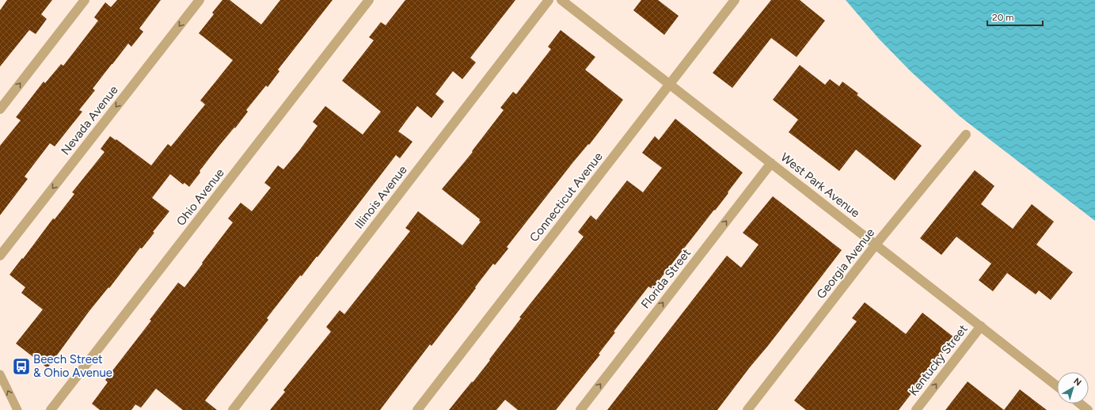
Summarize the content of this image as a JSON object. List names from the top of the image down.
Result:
{
  "streets": {
    "street": [
      "Nevada Avenue",
      "West Park Avenue",
      "Ohio Avenue",
      "Illinois Avenue",
      "Connecticut Avenue",
      "Georgia Avenue",
      "Florida Street",
      "Kentucky Street"
    ]
  },
  "crossings": [
    ["West Park Avenue", "Connecticut Avenue"],
    ["West Park Avenue", "Georgia Avenue"],
    ["West Park Avenue", "Florida Street"],
    ["West Park Avenue", "Kentucky Street"]
  ],
  "one_way": ["Nevada Avenue", "Florida Street", "Kentucky Street"],
  "places": {
    "bus stop": ["Beech Street & Ohio Avenue"]
  },
  "scale_bar": "20 m",
  "north": "top right"
}
